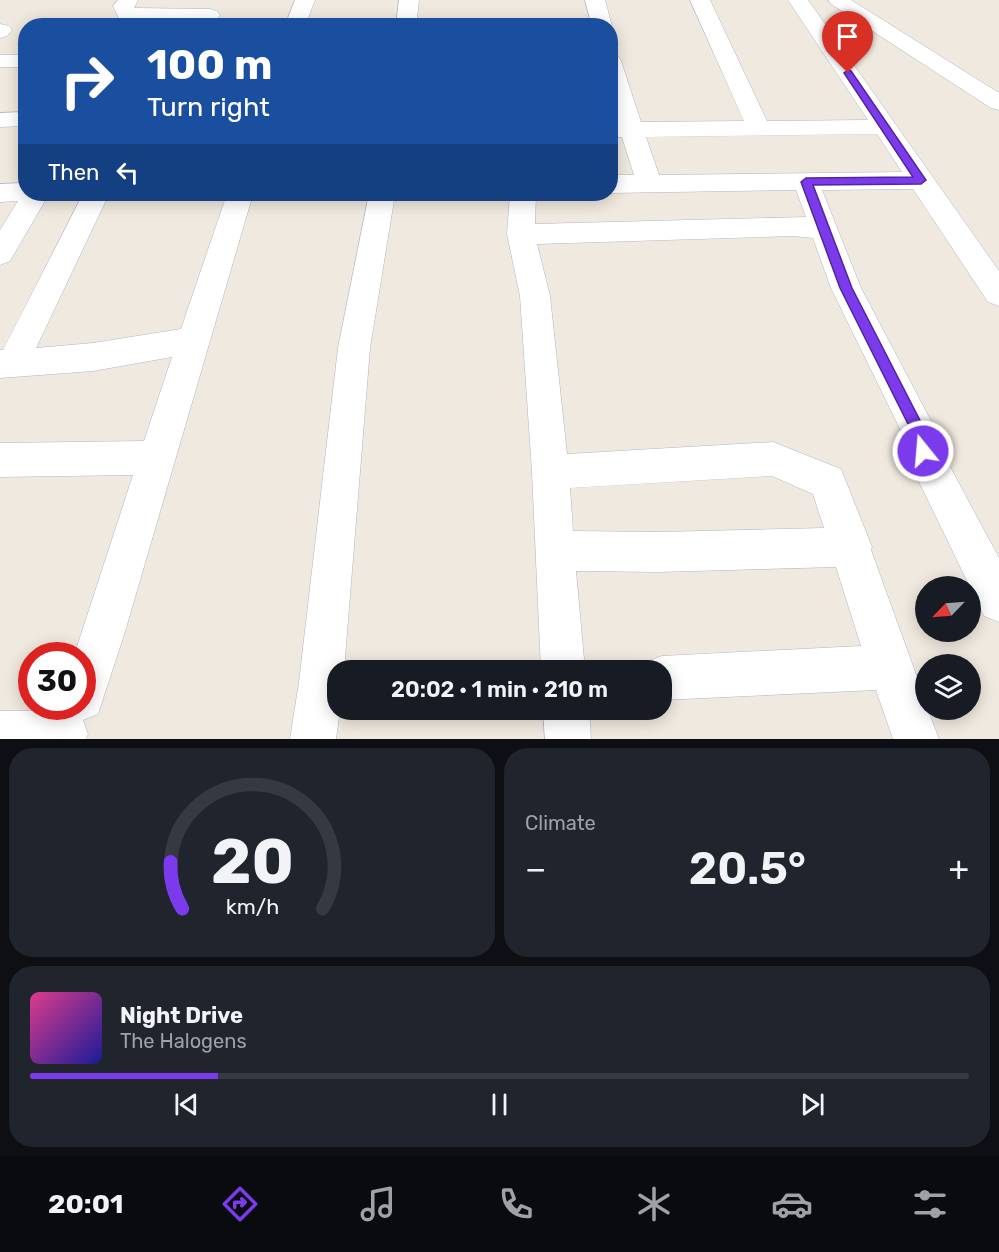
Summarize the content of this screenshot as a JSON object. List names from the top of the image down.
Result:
{
  "north": "bottom left",
  "page": {
    "turn": ["100 m", "Turn right"],
    "then": "Then",
    "limit": "30",
    "trip": "20:02 · 1 min · 210 m",
    "tile": "Climate",
    "heat": ["−", "20.5°", "+"],
    "song": ["Night Drive", "The Halogens"],
    "tabs": "20:01",
    "gauge": ["20", "km/h"]
  }
}
